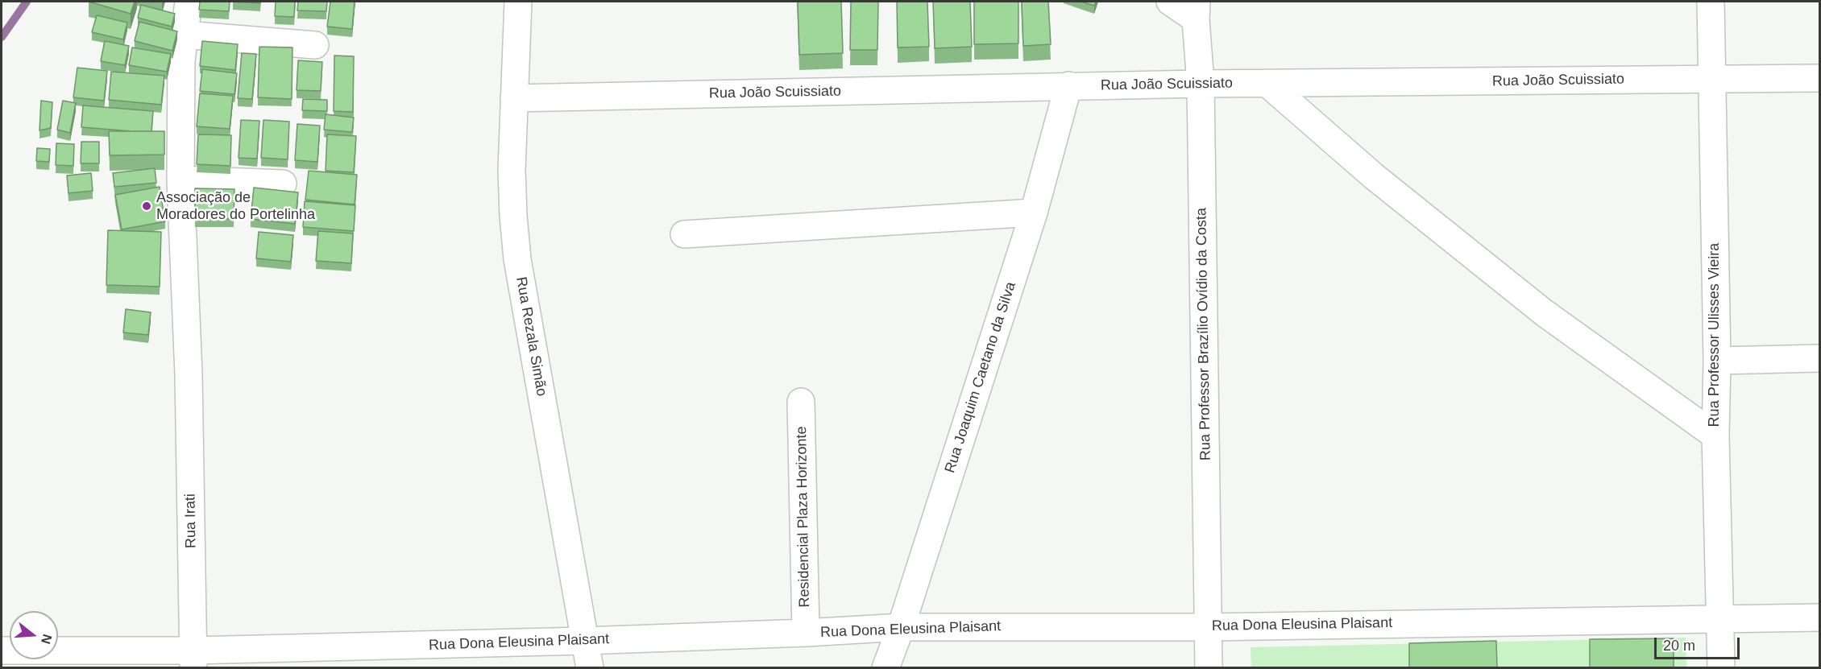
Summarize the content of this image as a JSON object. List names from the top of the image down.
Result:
{
  "streets": {
    "street": [
      "Rua João Scuissiato",
      "Rua Professor Brazílio Ovídio da Costa",
      "Rua Professor Ulisses Vieira",
      "Rua Rezala Simão",
      "Rua Joaquim Caetano da Silva",
      "Residencial Plaza Horizonte",
      "Rua Irati",
      "Rua Dona Eleusina Plaisant"
    ]
  },
  "crossings": [
    ["Rua João Scuissiato", "Rua Professor Brazílio Ovídio da Costa"],
    ["Rua João Scuissiato", "Rua Professor Ulisses Vieira"],
    ["Rua João Scuissiato", "Rua Rezala Simão"],
    ["Rua João Scuissiato", "Rua Joaquim Caetano da Silva"],
    ["Rua Professor Brazílio Ovídio da Costa", "Rua Dona Eleusina Plaisant"],
    ["Rua Professor Ulisses Vieira", "Rua Dona Eleusina Plaisant"],
    ["Rua Rezala Simão", "Rua Dona Eleusina Plaisant"],
    ["Rua Joaquim Caetano da Silva", "Rua Dona Eleusina Plaisant"],
    ["Residencial Plaza Horizonte", "Rua Dona Eleusina Plaisant"],
    ["Rua Irati", "Rua Dona Eleusina Plaisant"]
  ],
  "places": ["Associação de Moradores do Portelinha"],
  "scale_bar": "20 m",
  "north": "right"
}
